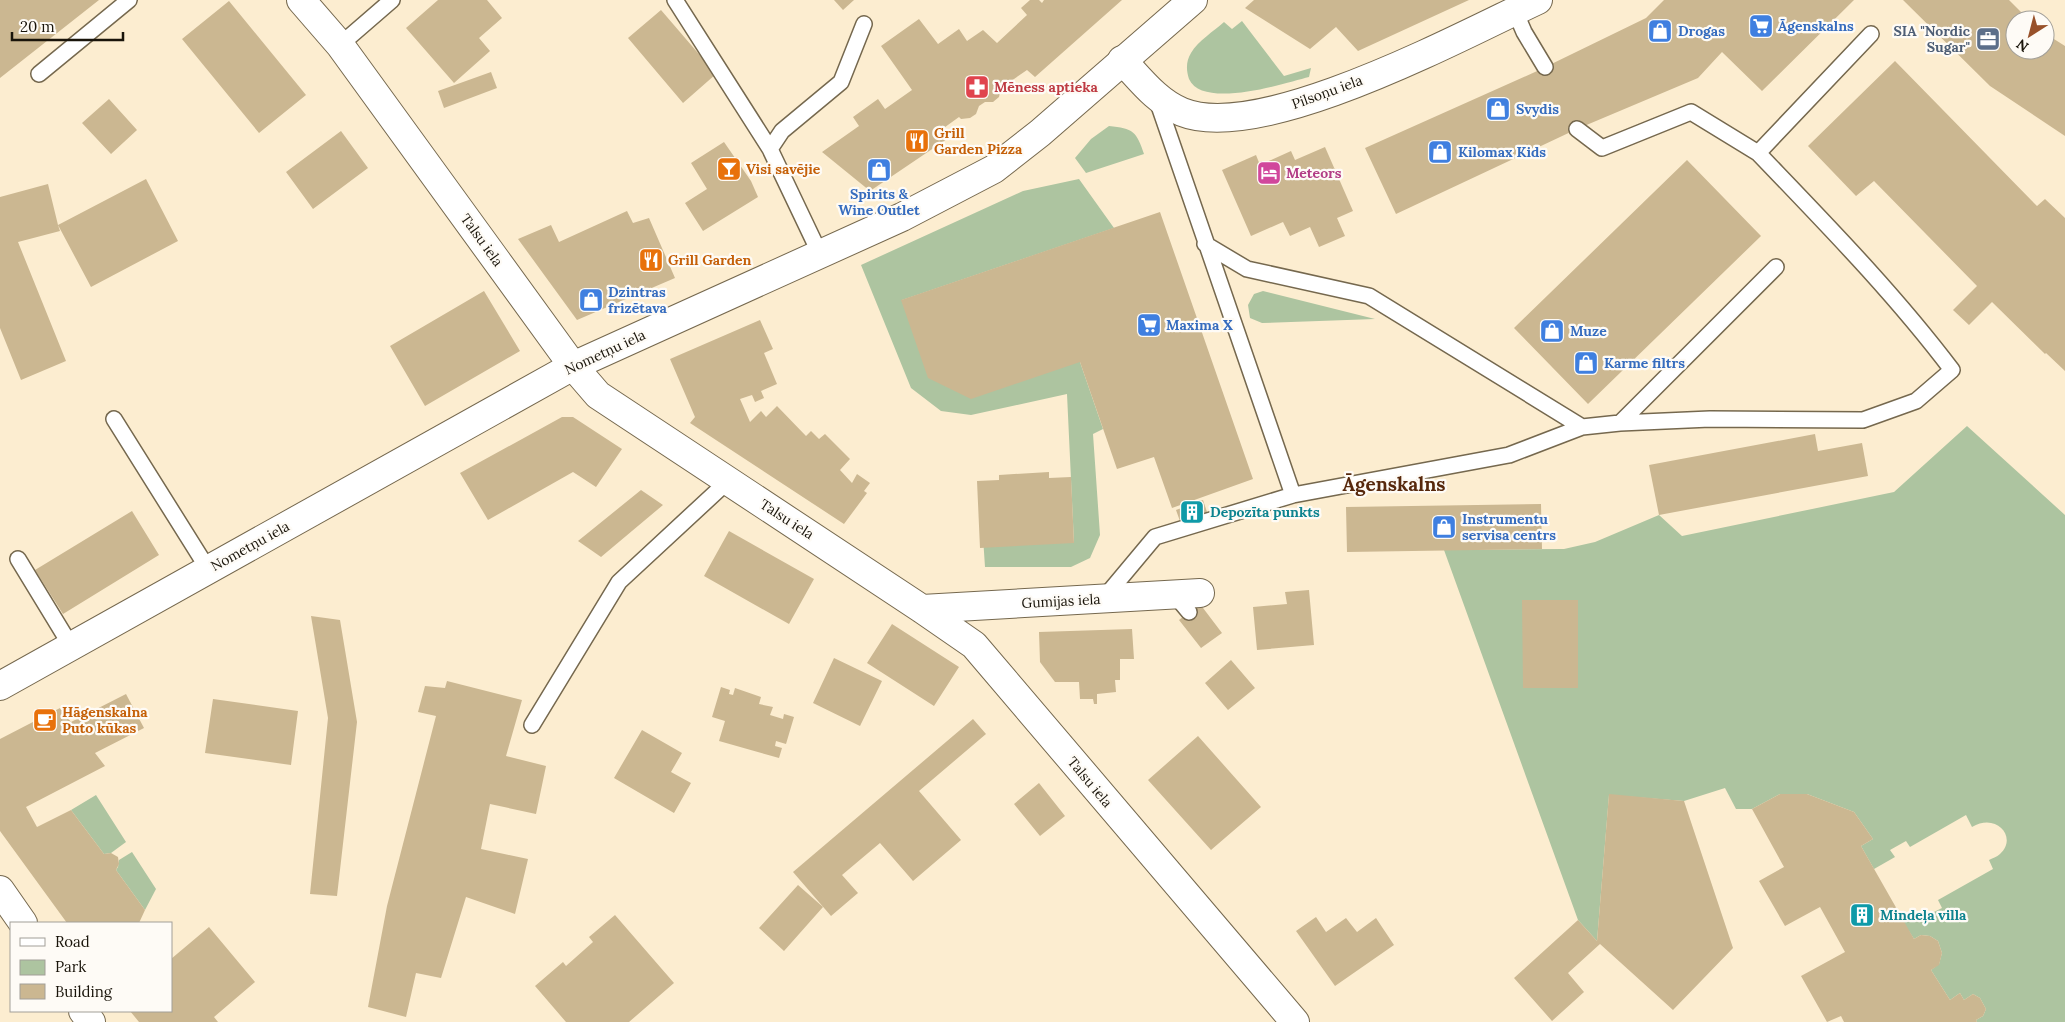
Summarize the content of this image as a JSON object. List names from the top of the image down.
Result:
{
  "streets": {
    "street": [
      "Pilsoņu iela",
      "Talsu iela",
      "Nometņu iela",
      "Gumijas iela"
    ]
  },
  "crossings": [
    ["Pilsoņu iela", "Nometņu iela"],
    ["Talsu iela", "Nometņu iela"],
    ["Talsu iela", "Gumijas iela"]
  ],
  "districts": ["Āgenskalns"],
  "places": {
    "supermarket": ["Āgenskalns", "Maxima X"],
    "shop": [
      "Drogas",
      "Svydis",
      "Kilomax Kids",
      "Spirits & Wine Outlet",
      "Dzintras frizētava",
      "Muze",
      "Karme filtrs",
      "Instrumentu servisa centrs"
    ],
    "office": ["SIA \"Nordic Sugar\""],
    "pharmacy": ["Mēness aptieka"],
    "restaurant": ["Grill Garden Pizza", "Grill Garden"],
    "bar": ["Visi savējie"],
    "hotel": ["Meteors"],
    "building": ["Depozīta punkts", "Mindeļa villa"],
    "cafe": ["Hāgenskalna Puto kūkas"]
  },
  "legend": ["Road", "Park", "Building"],
  "scale_bar": "20 m",
  "north": "bottom left"
}
